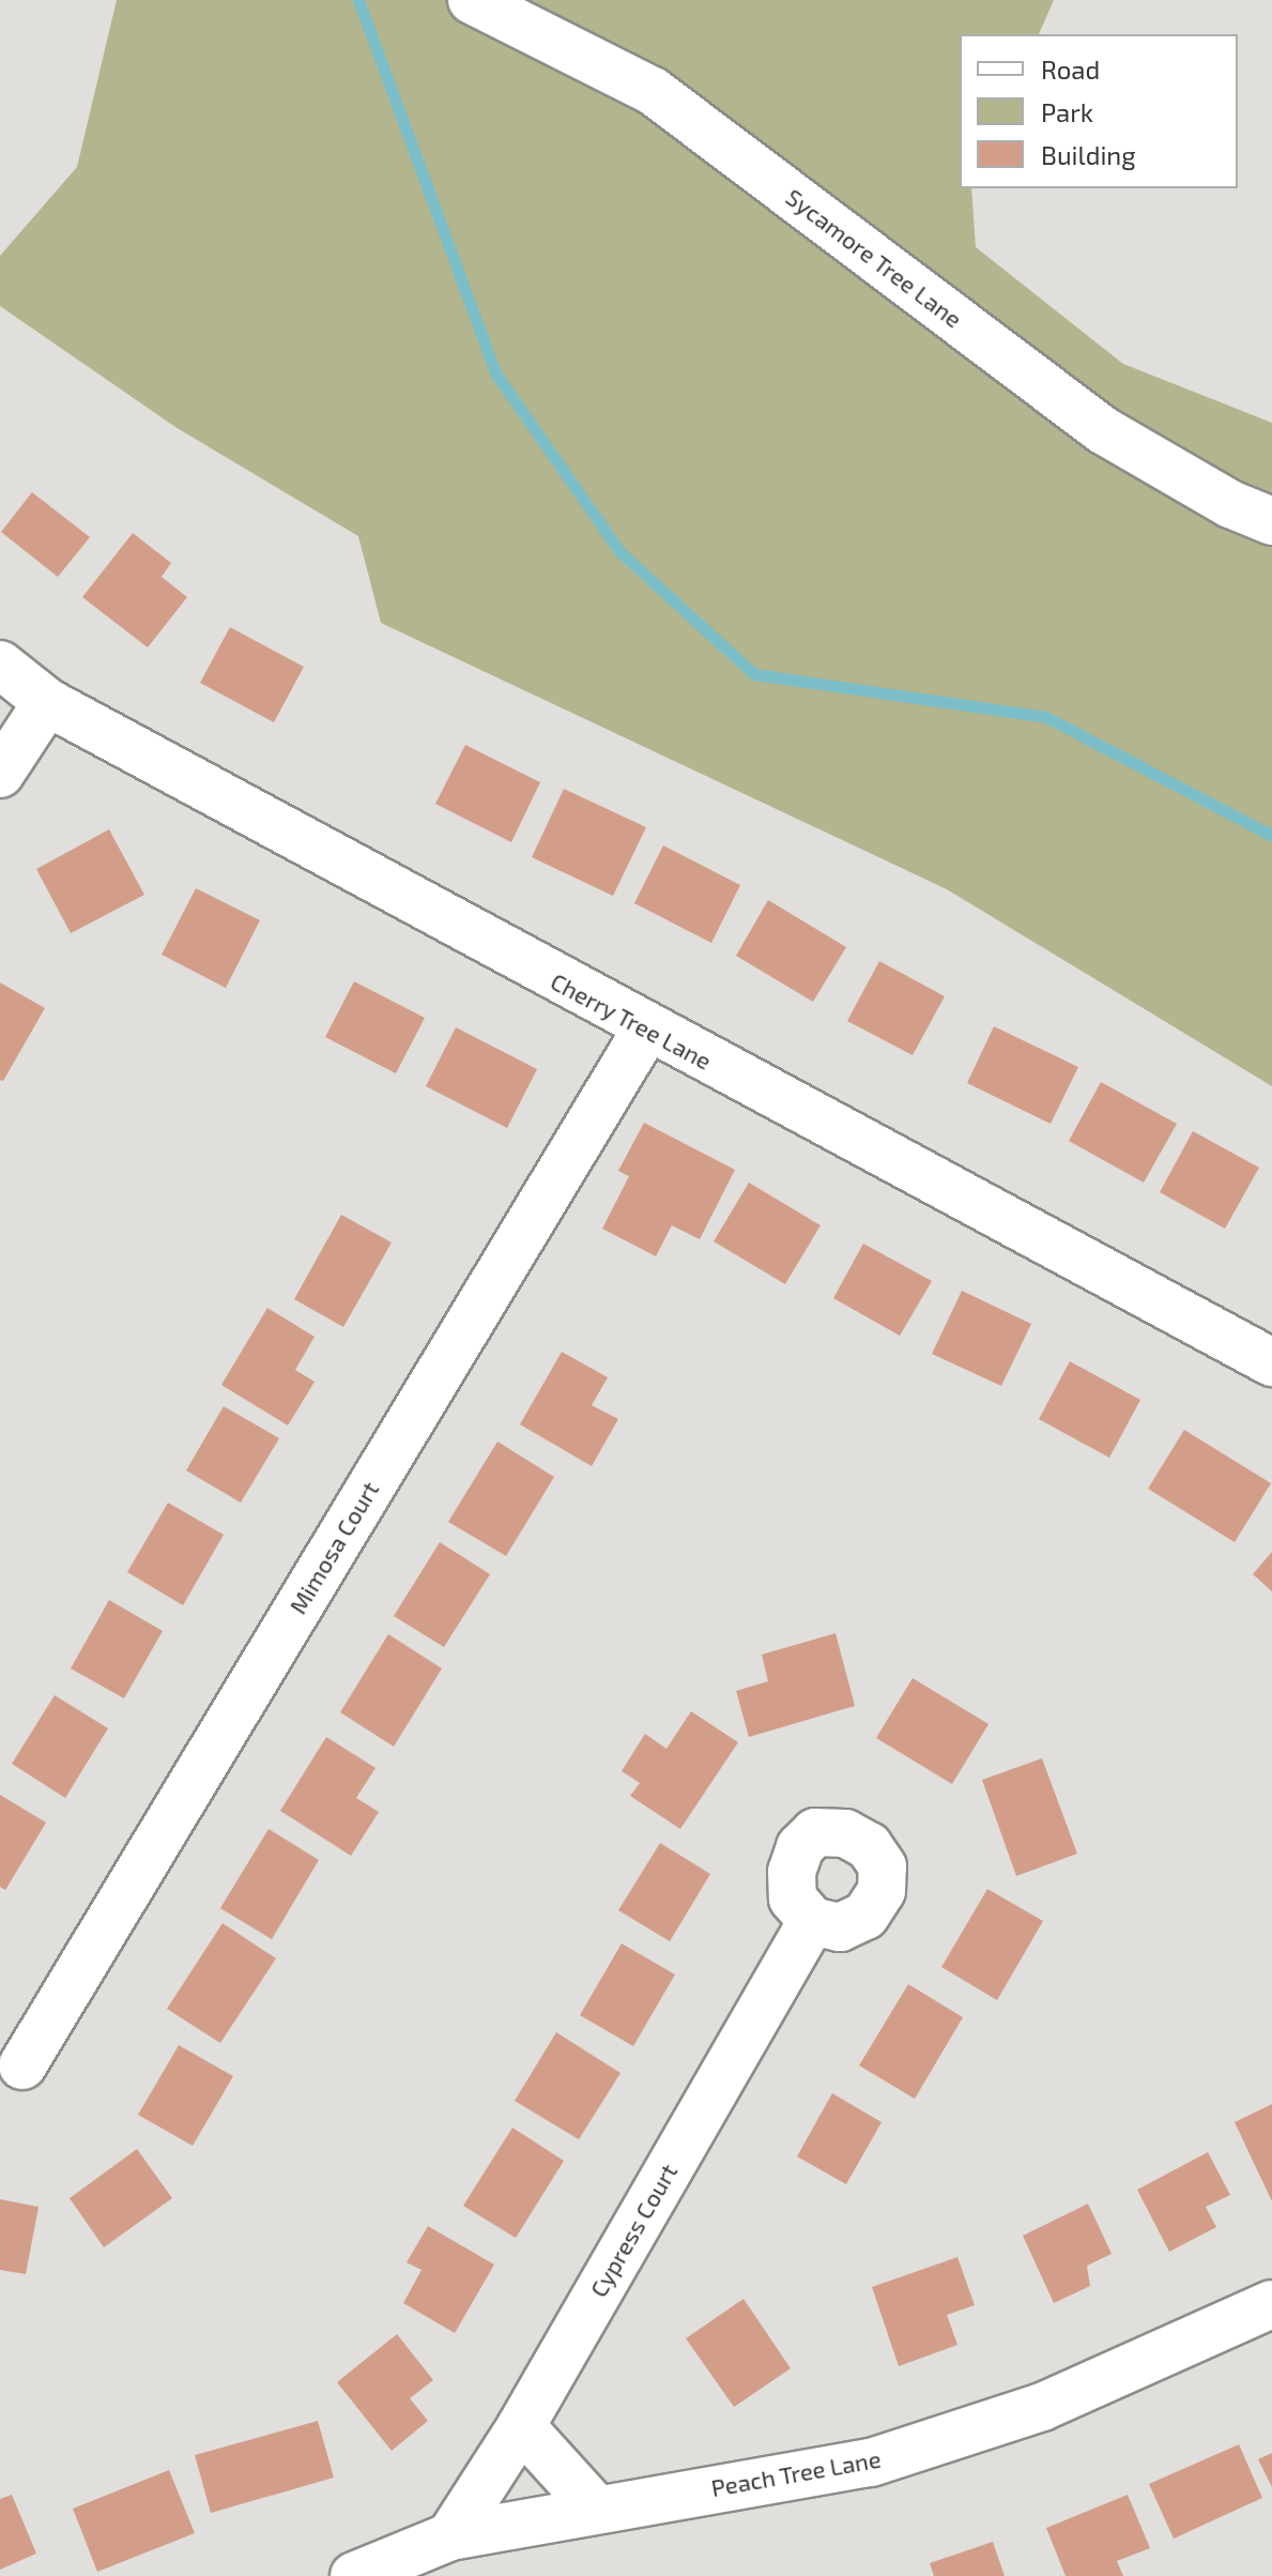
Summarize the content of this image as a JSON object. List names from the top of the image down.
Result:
{
  "streets": {
    "street": [
      "Sycamore Tree Lane",
      "Cherry Tree Lane",
      "Mimosa Court",
      "Cypress Court",
      "Peach Tree Lane"
    ]
  },
  "crossings": [
    ["Cherry Tree Lane", "Mimosa Court"],
    ["Cypress Court", "Peach Tree Lane"]
  ],
  "legend": ["Road", "Park", "Building"]
}
